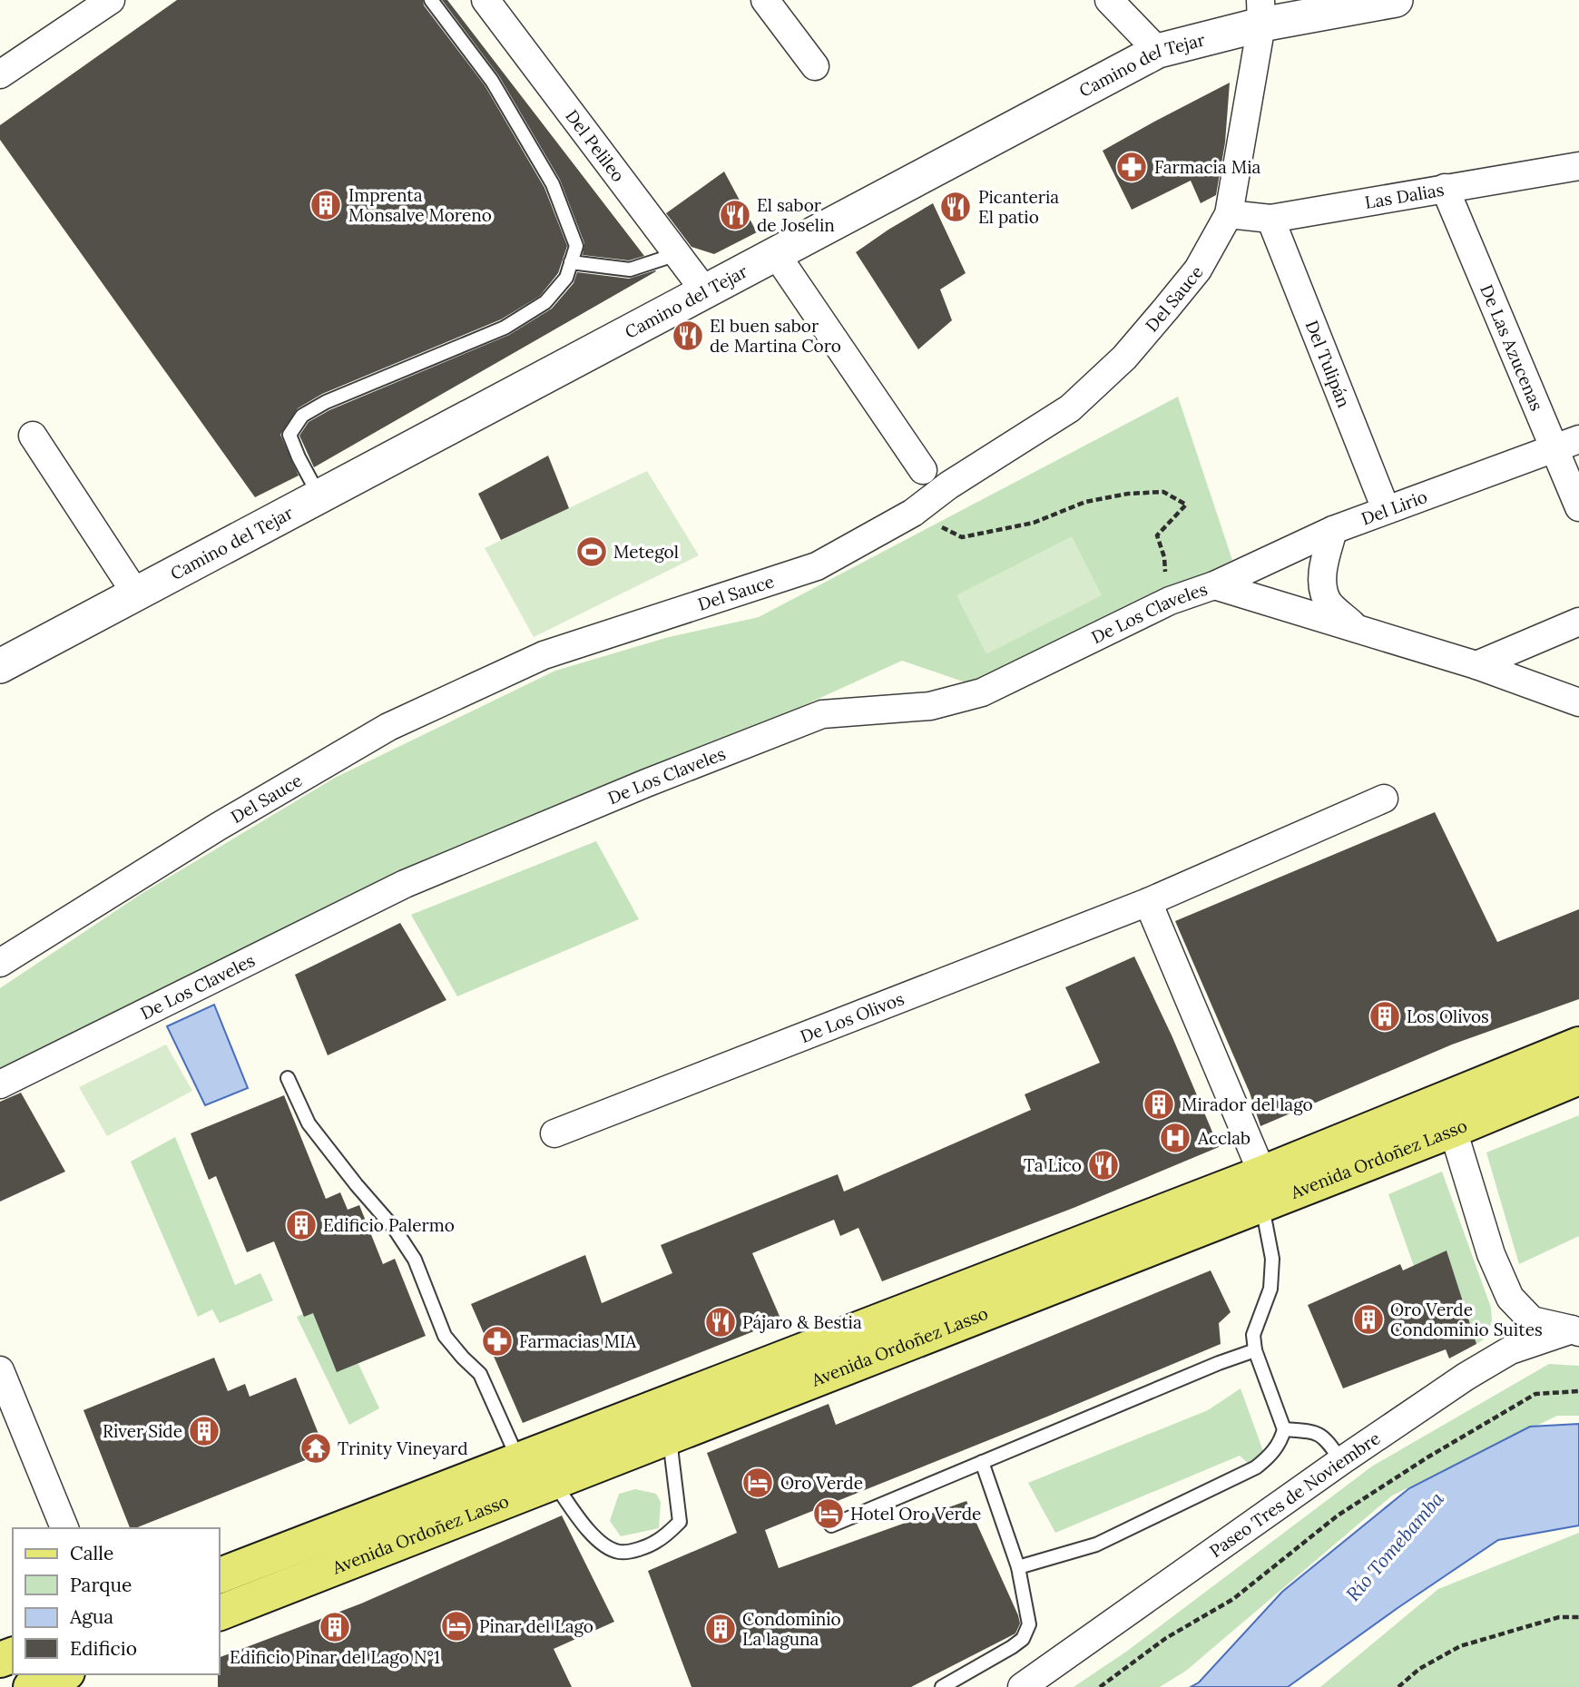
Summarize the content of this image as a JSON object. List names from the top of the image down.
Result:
{
  "streets": {
    "main road": ["Avenida Ordoñez Lasso"],
    "street": [
      "Camino del Tejar",
      "Del Pelileo",
      "Las Dalias",
      "Del Sauce",
      "De Las Azucenas",
      "Del Tulipán",
      "Del Lirio",
      "De Los Claveles",
      "De Los Olivos",
      "Paseo Tres de Noviembre"
    ]
  },
  "crossings": [
    ["Camino del Tejar", "Del Pelileo"],
    ["Camino del Tejar", "Del Sauce"],
    ["Las Dalias", "Del Sauce"],
    ["Las Dalias", "De Las Azucenas"],
    ["Las Dalias", "Del Tulipán"],
    ["De Las Azucenas", "Del Lirio"],
    ["Del Tulipán", "Del Lirio"],
    ["Del Lirio", "De Los Claveles"]
  ],
  "water": ["Río Tomebamba"],
  "places": {
    "pharmacy": ["Farmacia Mia", "Farmacias MIA"],
    "building": [
      "Imprenta Monsalve Moreno",
      "Los Olivos",
      "Mirador del lago",
      "Edificio Palermo",
      "Oro Verde Condominio Suites",
      "River Side",
      "Edificio Pinar del Lago N°1",
      "Condominio La laguna"
    ],
    "restaurant": [
      "Picanteria El patio",
      "El sabor de Joselin",
      "El buen sabor de Martina Coro",
      "Ta Lico",
      "Pájaro & Bestia"
    ],
    "sports": ["Metegol"],
    "hospital": ["Acclab"],
    "temple": ["Trinity Vineyard"],
    "hotel": ["Oro Verde", "Hotel Oro Verde", "Pinar del Lago"]
  },
  "legend": [
    "Calle",
    "Parque",
    "Agua",
    "Edificio"
  ]
}
